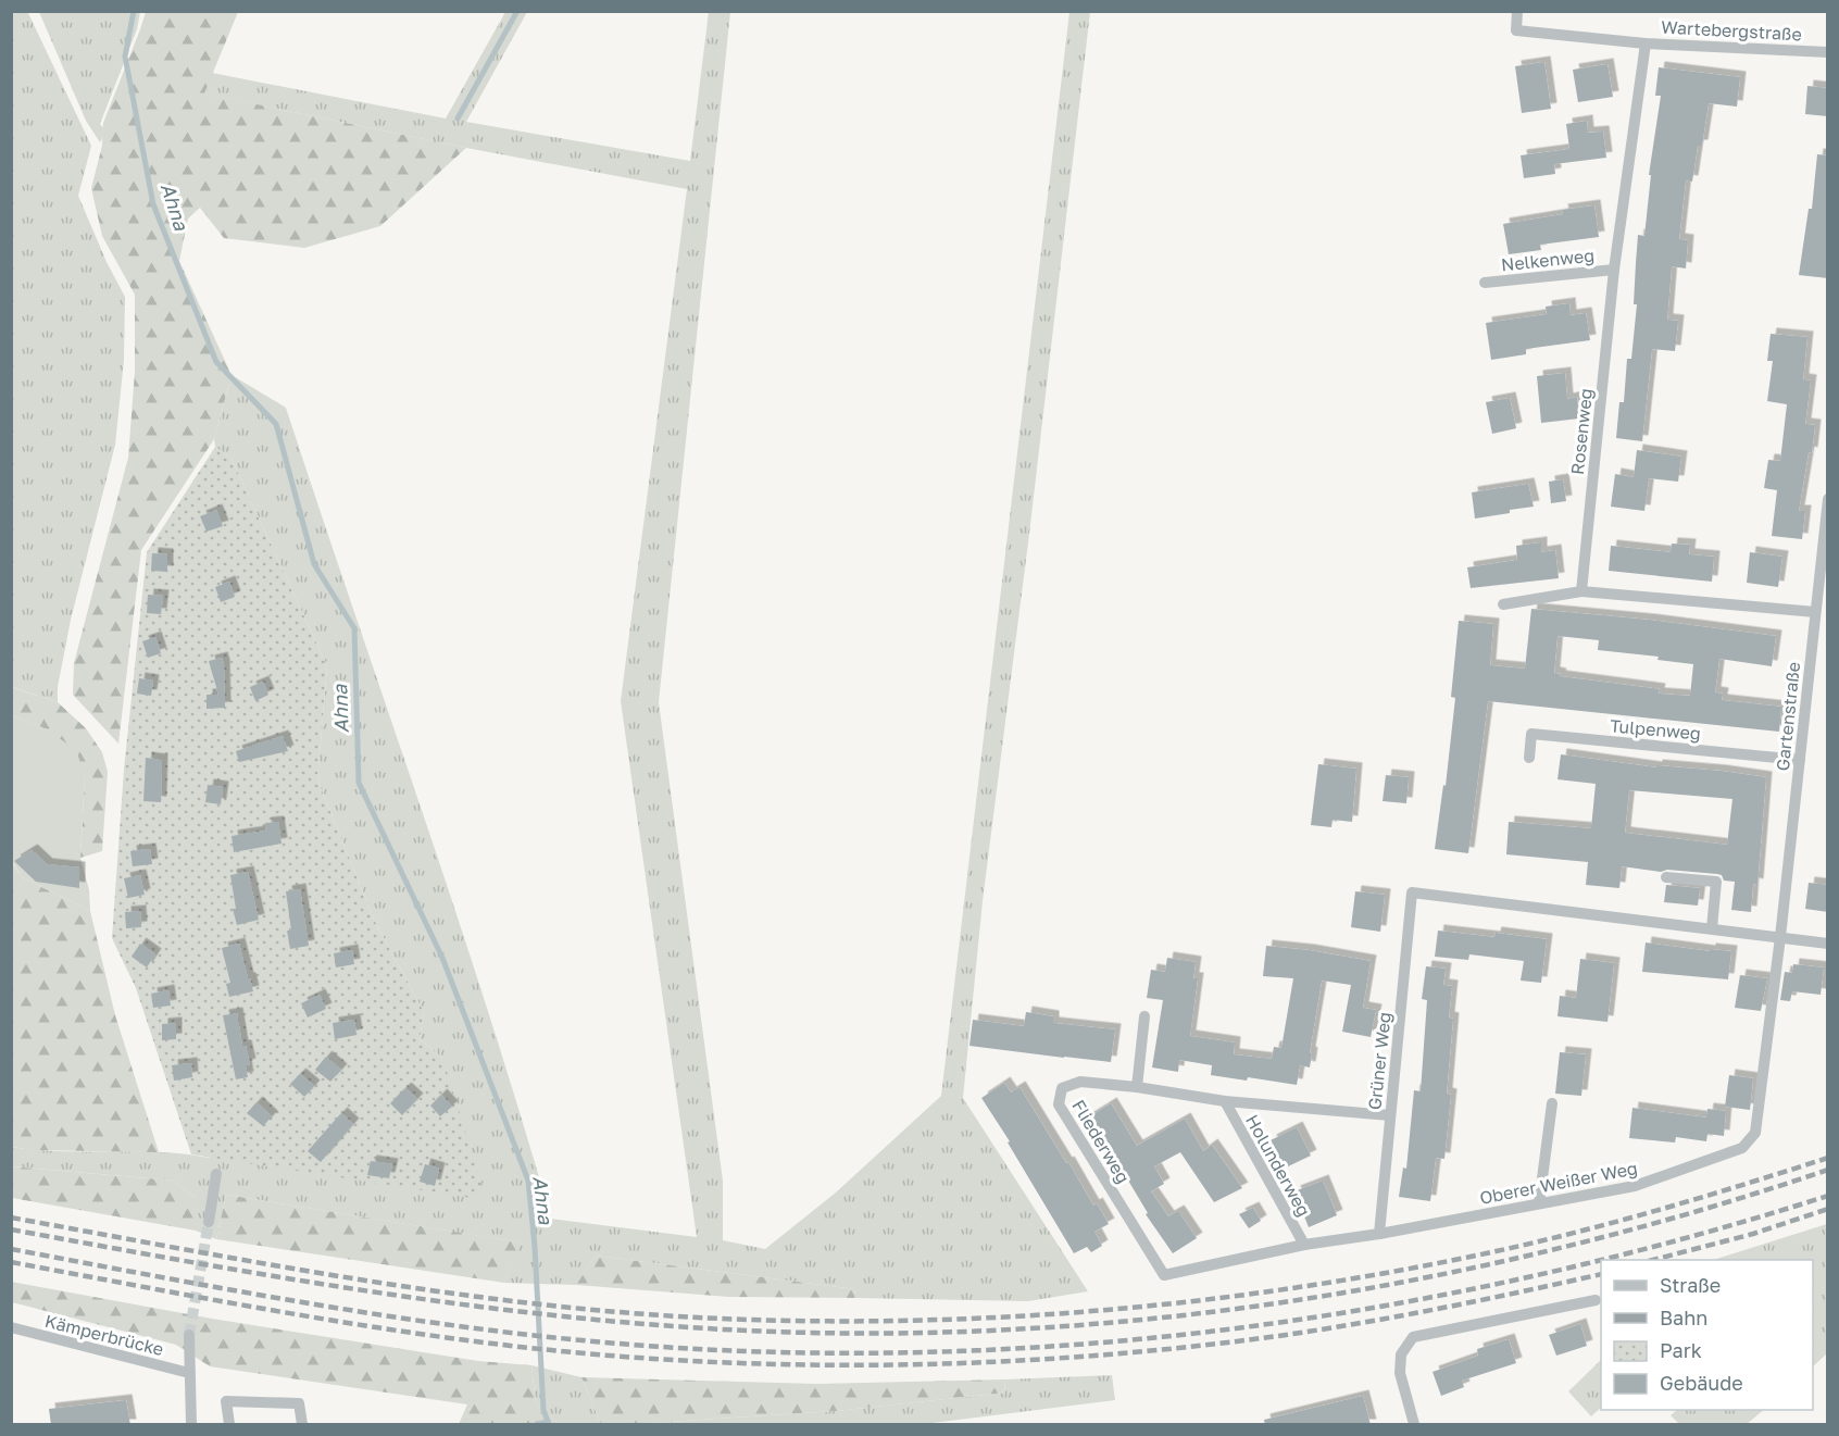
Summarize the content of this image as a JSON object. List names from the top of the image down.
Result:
{
  "streets": {
    "street": [
      "Wartebergstraße",
      "Nelkenweg",
      "Rosenweg",
      "Gartenstraße",
      "Tulpenweg",
      "Grüner Weg",
      "Fliederweg",
      "Holunderweg",
      "Oberer Weißer Weg",
      "Kämperbrücke"
    ]
  },
  "crossings": [
    ["Wartebergstraße", "Rosenweg"],
    ["Nelkenweg", "Rosenweg"],
    ["Gartenstraße", "Tulpenweg"],
    ["Gartenstraße", "Oberer Weißer Weg"],
    ["Grüner Weg", "Fliederweg"],
    ["Grüner Weg", "Oberer Weißer Weg"],
    ["Fliederweg", "Holunderweg"],
    ["Fliederweg", "Oberer Weißer Weg"],
    ["Holunderweg", "Oberer Weißer Weg"]
  ],
  "water": ["Ahna"],
  "legend": [
    "Straße",
    "Bahn",
    "Park",
    "Gebäude"
  ]
}
